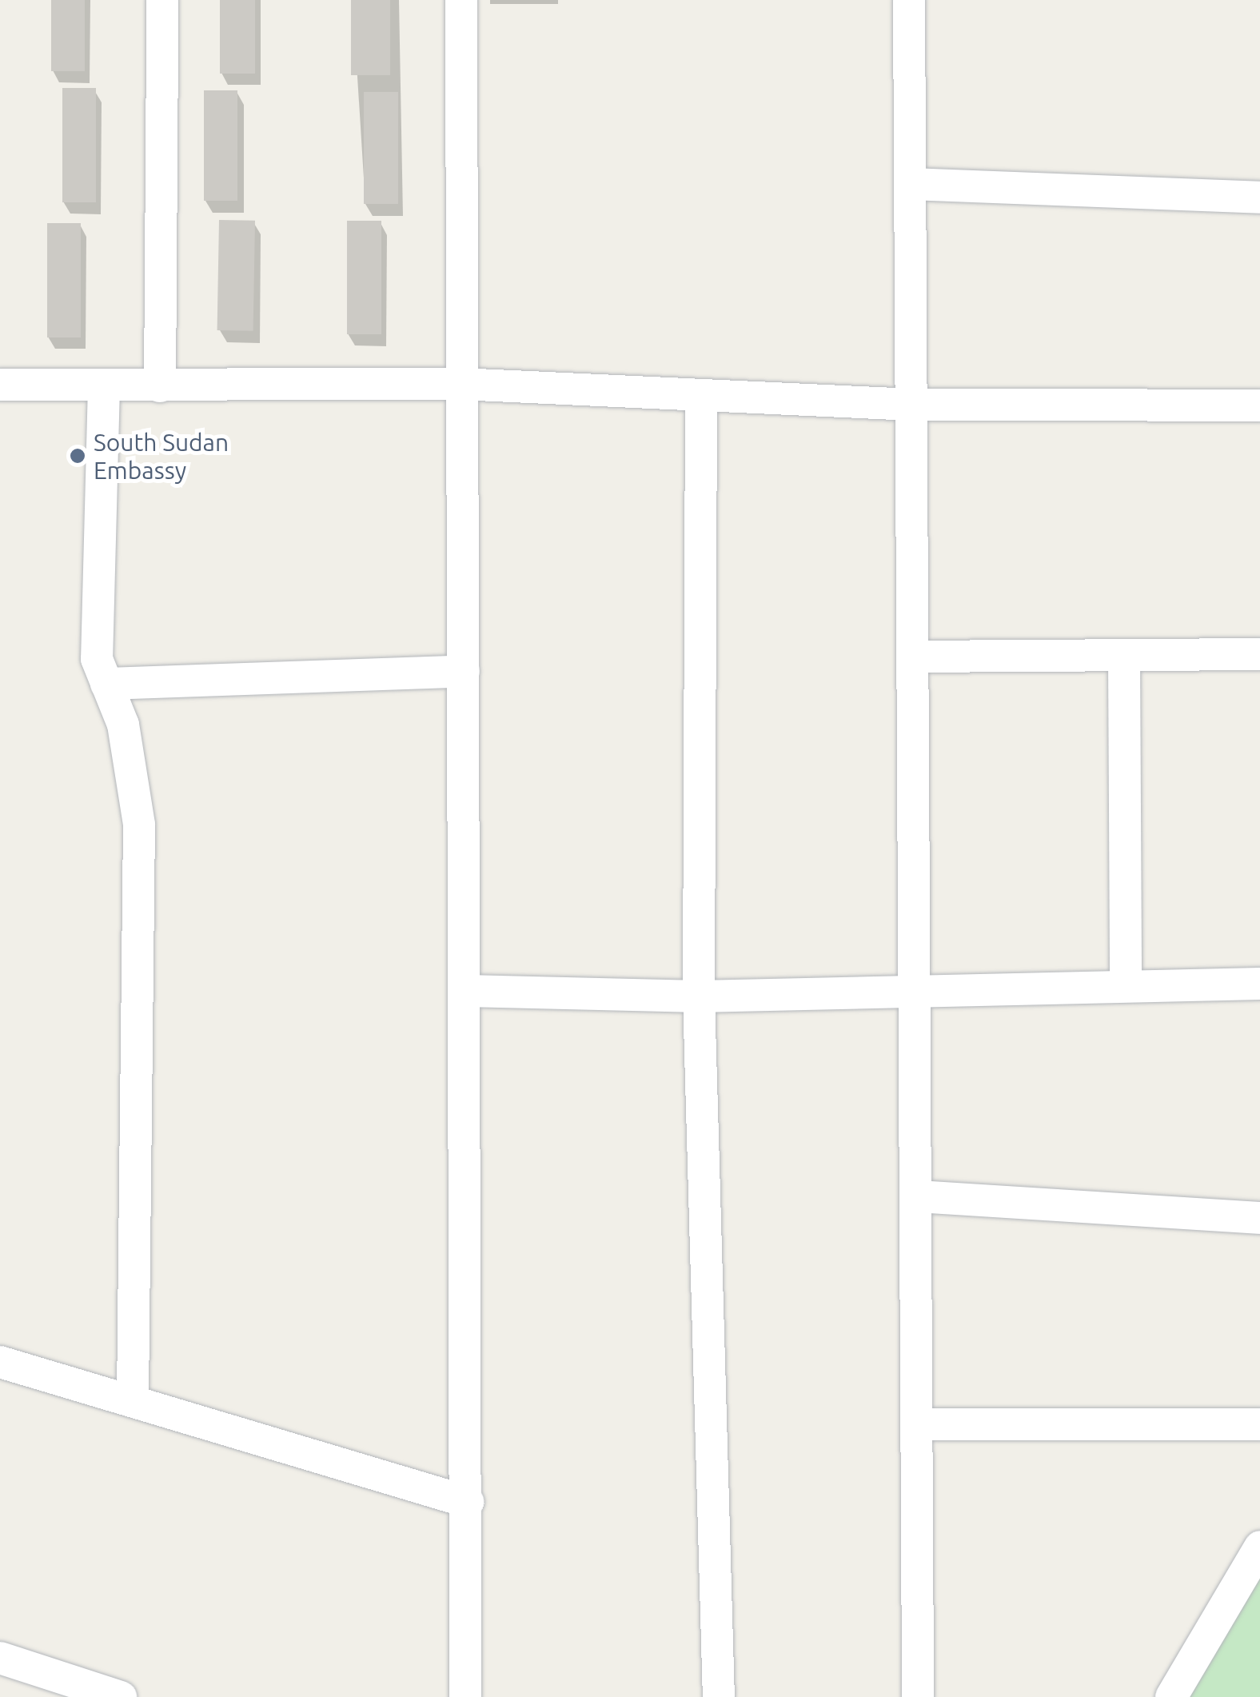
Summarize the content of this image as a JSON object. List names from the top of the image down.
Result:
{
  "places": ["South Sudan Embassy"]
}
